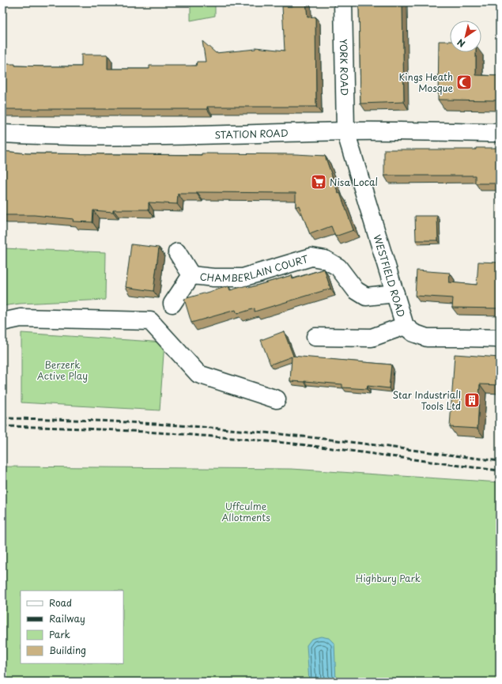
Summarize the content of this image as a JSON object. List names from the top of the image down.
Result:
{
  "streets": {
    "street": [
      "YORK ROAD",
      "STATION ROAD",
      "CHAMBERLAIN COURT",
      "WESTFIELD ROAD"
    ]
  },
  "crossings": [
    ["YORK ROAD", "STATION ROAD"],
    ["YORK ROAD", "WESTFIELD ROAD"],
    ["STATION ROAD", "WESTFIELD ROAD"],
    ["CHAMBERLAIN COURT", "WESTFIELD ROAD"]
  ],
  "parks": ["Berzerk Active Play", "Uffculme Allotments", "Highbury Park"],
  "places": {
    "mosque": ["Kings Heath Mosque"],
    "supermarket": ["Nisa Local"],
    "building": ["Star Industriall Tools Ltd"]
  },
  "legend": [
    "Road",
    "Railway",
    "Park",
    "Building"
  ],
  "north": "bottom left"
}
